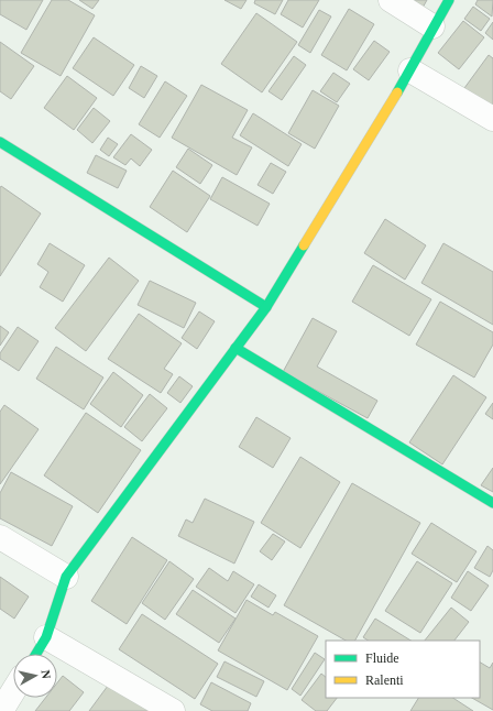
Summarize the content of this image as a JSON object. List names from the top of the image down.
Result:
{
  "legend": ["Fluide", "Ralenti"],
  "north": "right"
}
